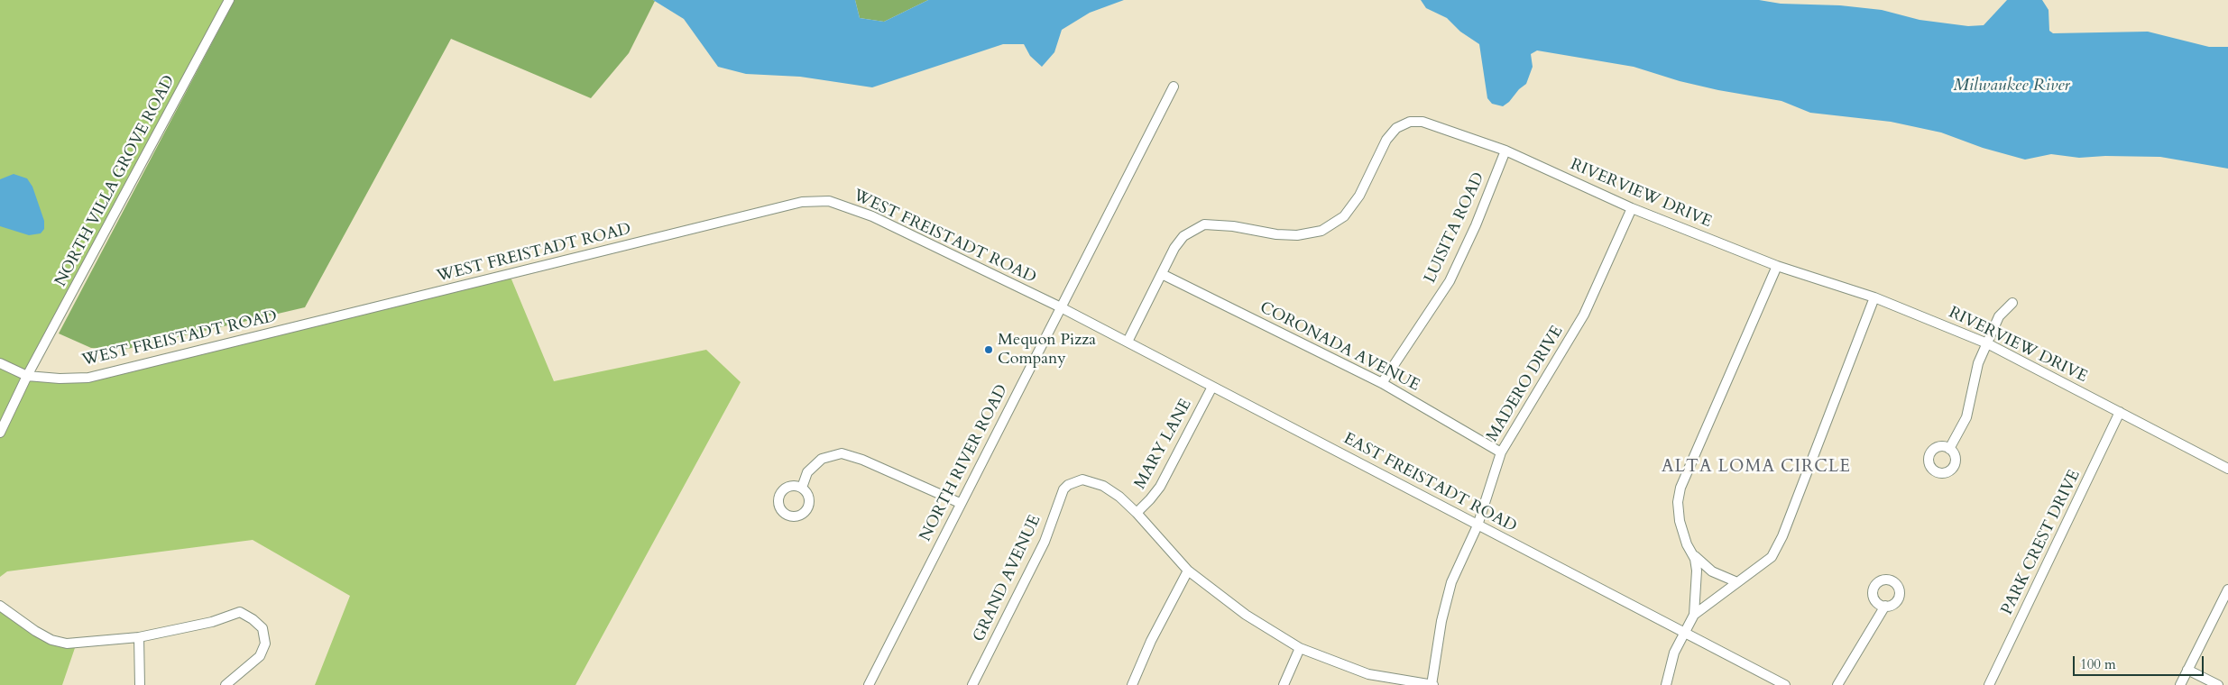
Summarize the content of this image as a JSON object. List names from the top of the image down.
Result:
{
  "streets": {
    "street": [
      "NORTH VILLA GROVE ROAD",
      "RIVERVIEW DRIVE",
      "LUISITA ROAD",
      "WEST FREISTADT ROAD",
      "CORONADA AVENUE",
      "MADERO DRIVE",
      "MARY LANE",
      "NORTH RIVER ROAD",
      "EAST FREISTADT ROAD",
      "PARK CREST DRIVE",
      "GRAND AVENUE"
    ]
  },
  "crossings": [
    ["NORTH VILLA GROVE ROAD", "WEST FREISTADT ROAD"],
    ["RIVERVIEW DRIVE", "LUISITA ROAD"],
    ["RIVERVIEW DRIVE", "CORONADA AVENUE"],
    ["RIVERVIEW DRIVE", "MADERO DRIVE"],
    ["RIVERVIEW DRIVE", "EAST FREISTADT ROAD"],
    ["RIVERVIEW DRIVE", "PARK CREST DRIVE"],
    ["LUISITA ROAD", "CORONADA AVENUE"],
    ["WEST FREISTADT ROAD", "NORTH RIVER ROAD"],
    ["WEST FREISTADT ROAD", "EAST FREISTADT ROAD"],
    ["CORONADA AVENUE", "MADERO DRIVE"],
    ["MADERO DRIVE", "EAST FREISTADT ROAD"],
    ["MADERO DRIVE", "GRAND AVENUE"],
    ["MARY LANE", "EAST FREISTADT ROAD"],
    ["MARY LANE", "GRAND AVENUE"],
    ["NORTH RIVER ROAD", "EAST FREISTADT ROAD"]
  ],
  "districts": ["ALTA LOMA CIRCLE"],
  "water": ["Milwaukee River"],
  "places": ["Mequon Pizza Company"],
  "scale_bar": "100 m"
}
